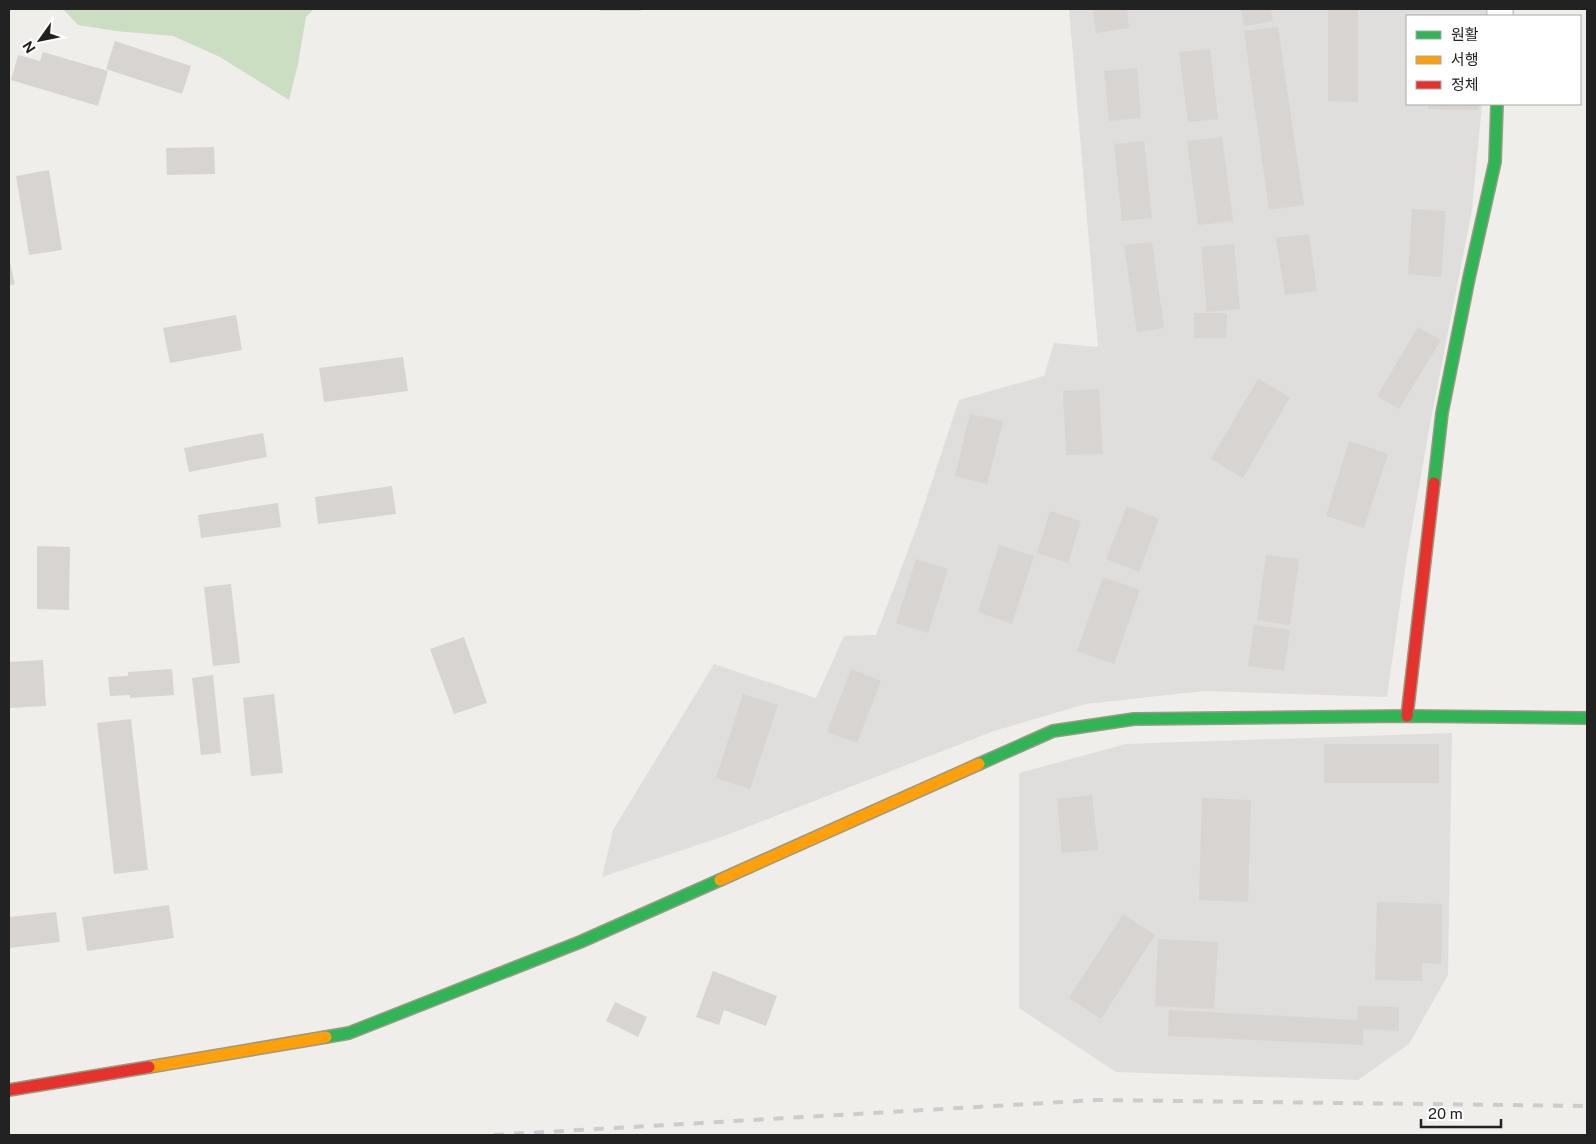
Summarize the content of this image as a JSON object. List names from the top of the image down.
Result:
{
  "legend": ["원활", "서행", "정체"],
  "scale_bar": "20 m",
  "north": "bottom left"
}
